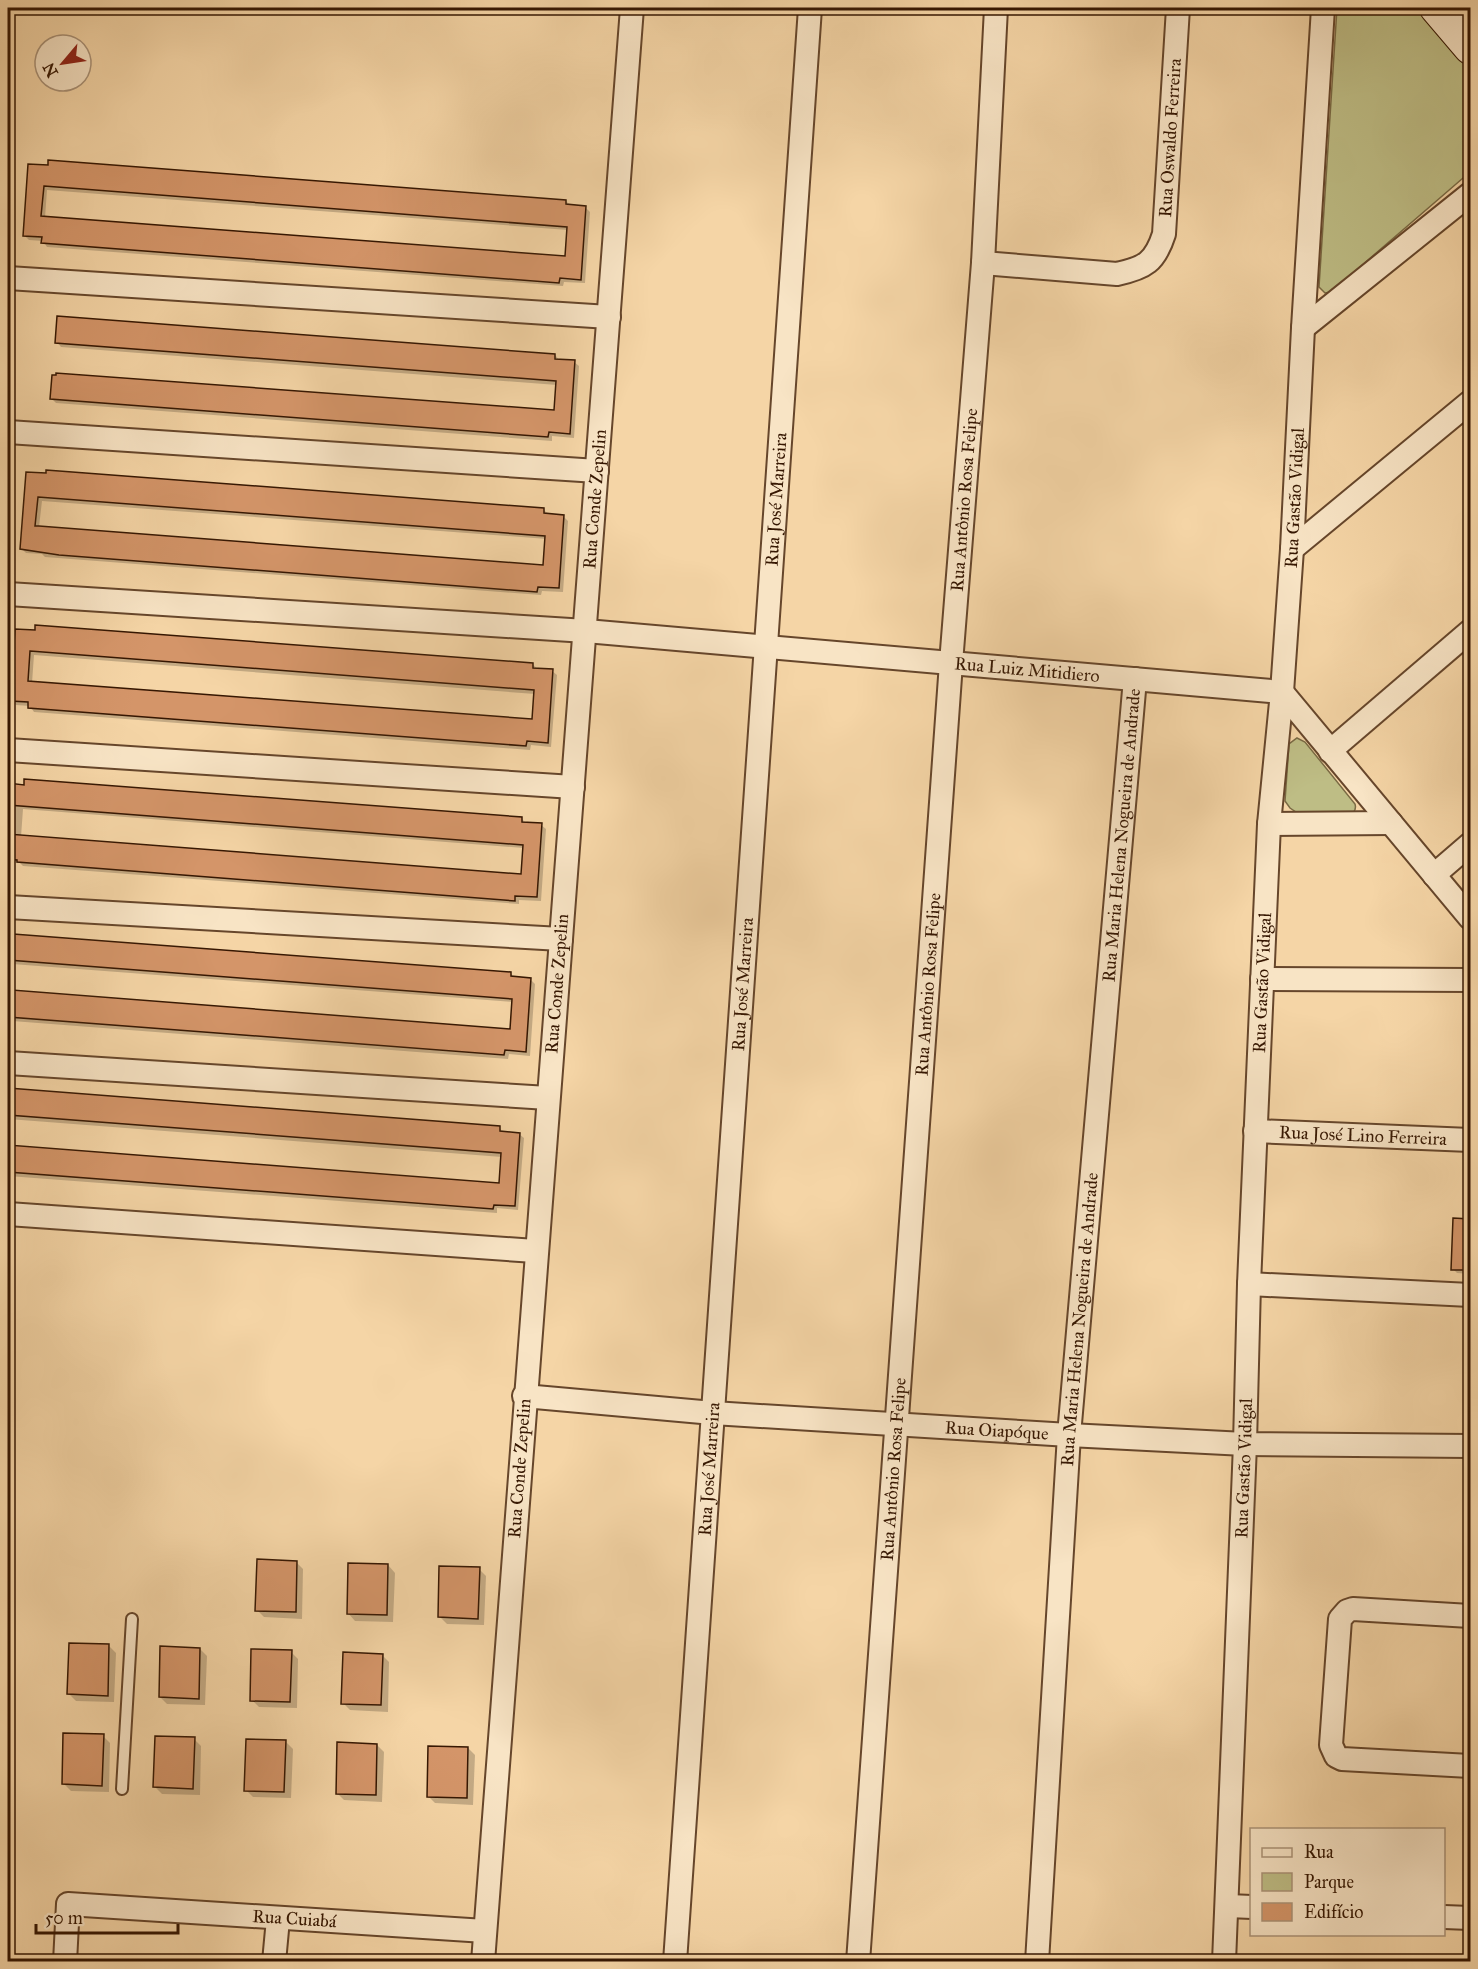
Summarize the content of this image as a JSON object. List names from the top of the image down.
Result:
{
  "streets": {
    "street": [
      "Rua Oswaldo Ferreira",
      "Rua Gastão Vidigal",
      "Rua Conde Zepelin",
      "Rua José Marreira",
      "Rua Antônio Rosa Felipe",
      "Rua Luiz Mitidiero",
      "Rua Maria Helena Nogueira de Andrade",
      "Rua José Lino Ferreira",
      "Rua Oiapóque",
      "Rua Cuiabá"
    ]
  },
  "crossings": [
    ["Rua Oswaldo Ferreira", "Rua Antônio Rosa Felipe"],
    ["Rua Gastão Vidigal", "Rua Luiz Mitidiero"],
    ["Rua Gastão Vidigal", "Rua José Lino Ferreira"],
    ["Rua Gastão Vidigal", "Rua Oiapóque"],
    ["Rua Conde Zepelin", "Rua Luiz Mitidiero"],
    ["Rua Conde Zepelin", "Rua Oiapóque"],
    ["Rua Conde Zepelin", "Rua Cuiabá"],
    ["Rua José Marreira", "Rua Luiz Mitidiero"],
    ["Rua José Marreira", "Rua Oiapóque"],
    ["Rua Antônio Rosa Felipe", "Rua Luiz Mitidiero"],
    ["Rua Antônio Rosa Felipe", "Rua Oiapóque"],
    ["Rua Luiz Mitidiero", "Rua Maria Helena Nogueira de Andrade"],
    ["Rua Maria Helena Nogueira de Andrade", "Rua Oiapóque"]
  ],
  "legend": ["Rua", "Parque", "Edifício"],
  "scale_bar": "50 m",
  "north": "bottom left"
}
